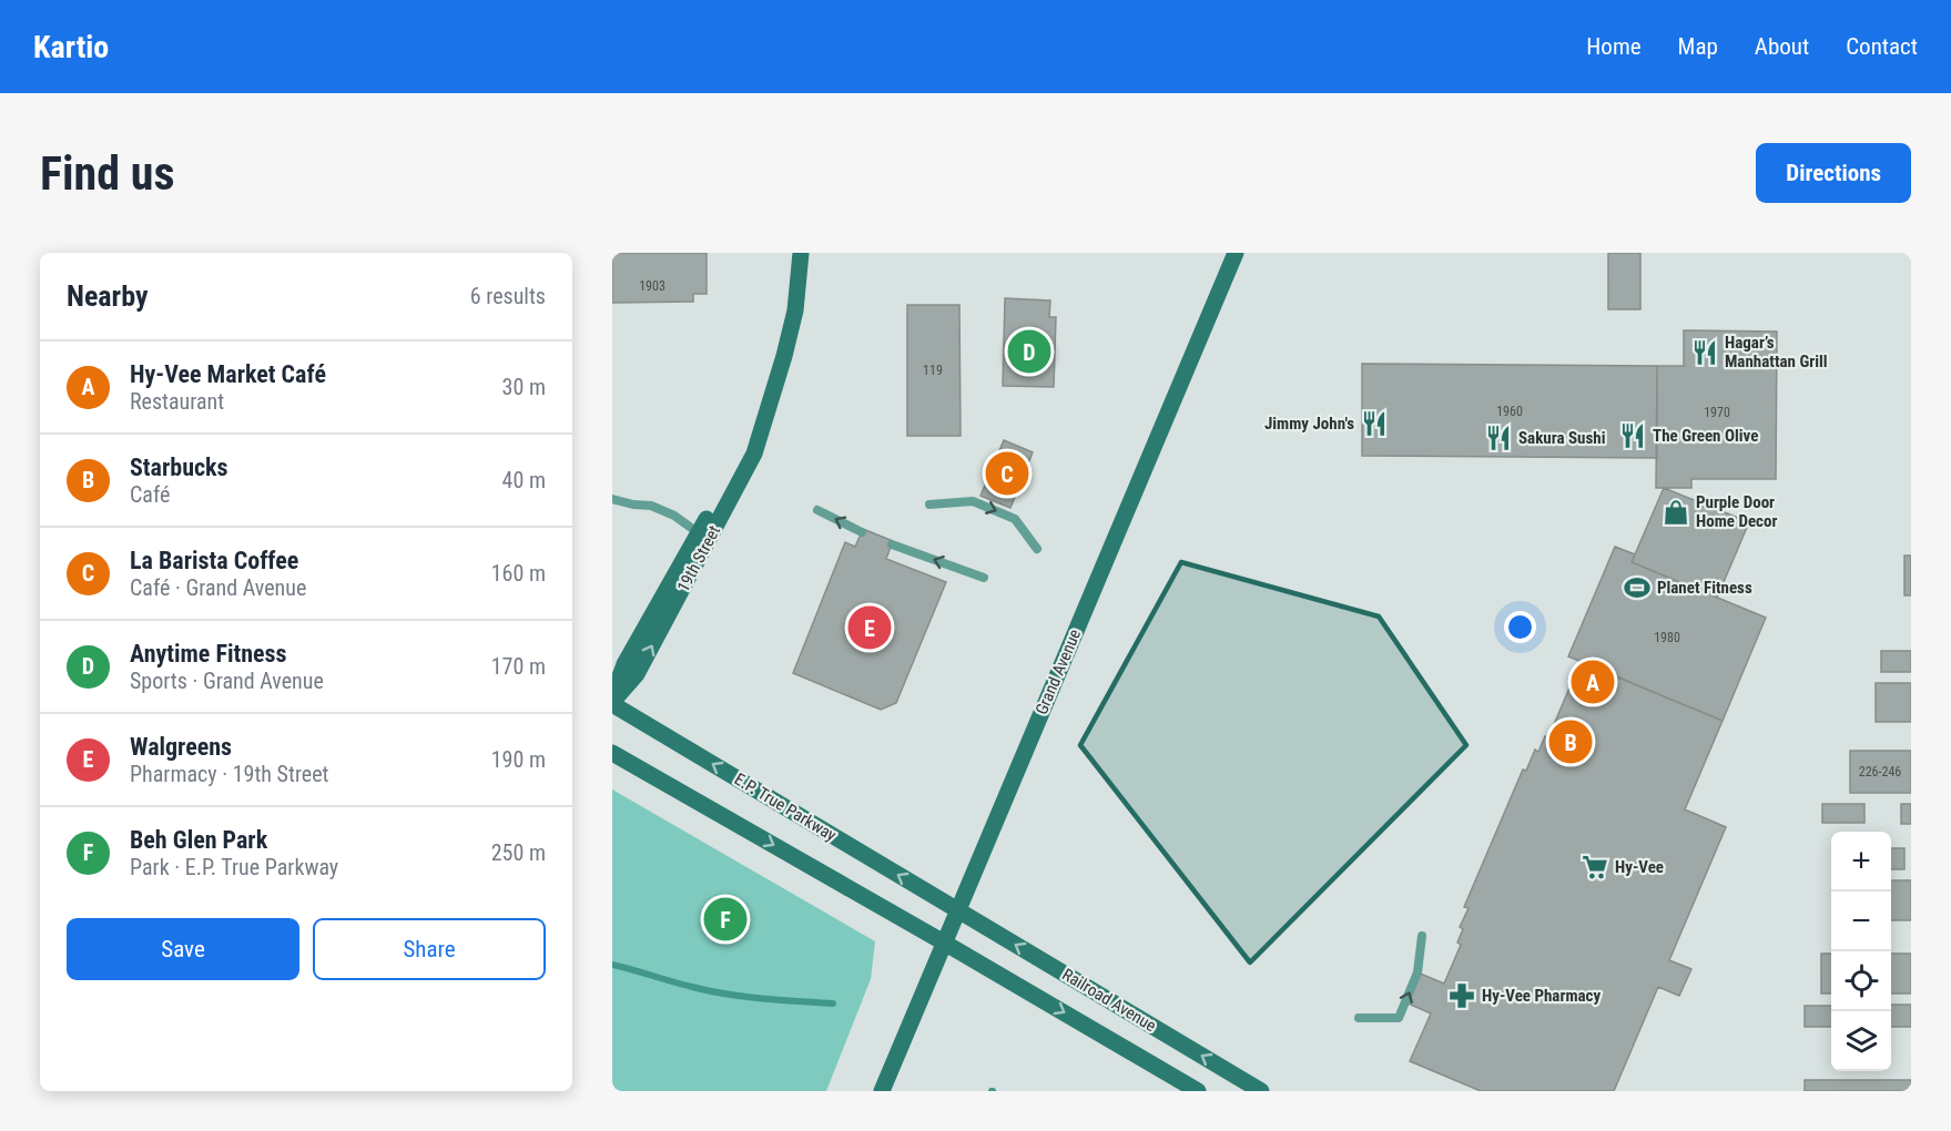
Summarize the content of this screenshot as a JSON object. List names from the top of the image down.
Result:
{
  "streets": {
    "main road": [
      "19th Street",
      "Grand Avenue",
      "E.P. True Parkway",
      "Railroad Avenue"
    ]
  },
  "crossings": [
    ["19th Street", "E.P. True Parkway"],
    ["Grand Avenue", "E.P. True Parkway"],
    ["Grand Avenue", "Railroad Avenue"],
    ["E.P. True Parkway", "Railroad Avenue"]
  ],
  "places": {
    "restaurant": [
      "Hagar’s Manhattan Grill",
      "Jimmy John's",
      "The Green Olive",
      "Sakura Sushi"
    ],
    "shop": ["Purple Door Home Decor"],
    "sports": ["Planet Fitness"],
    "supermarket": ["Hy-Vee"],
    "pharmacy": ["Hy-Vee Pharmacy"]
  },
  "house_numbers": [
    "1903",
    "119",
    "1960",
    "1970",
    "1980",
    "226-246"
  ],
  "page": {
    "header": "Kartio",
    "nav": [
      "Home",
      "Map",
      "About",
      "Contact"
    ],
    "buttons": [
      "Directions",
      ["Save", "Share"]
    ],
    "title": "Find us",
    "heading": ["Nearby", "6 results"],
    "pins": [
      "D",
      "C",
      "E",
      "A",
      "B",
      "F"
    ],
    "list": [
      {
        "mark": "A",
        "name": "Hy-Vee Market Café",
        "note": "Restaurant",
        "value": "30 m"
      },
      {
        "mark": "B",
        "name": "Starbucks",
        "note": "Café",
        "value": "40 m"
      },
      {
        "mark": "C",
        "name": "La Barista Coffee",
        "note": "Café · Grand Avenue",
        "value": "160 m"
      },
      {
        "mark": "D",
        "name": "Anytime Fitness",
        "note": "Sports · Grand Avenue",
        "value": "170 m"
      },
      {
        "mark": "E",
        "name": "Walgreens",
        "note": "Pharmacy · 19th Street",
        "value": "190 m"
      },
      {
        "mark": "F",
        "name": "Beh Glen Park",
        "note": "Park · E.P. True Parkway",
        "value": "250 m"
      }
    ],
    "map_buttons": ["+", "−"]
  }
}
